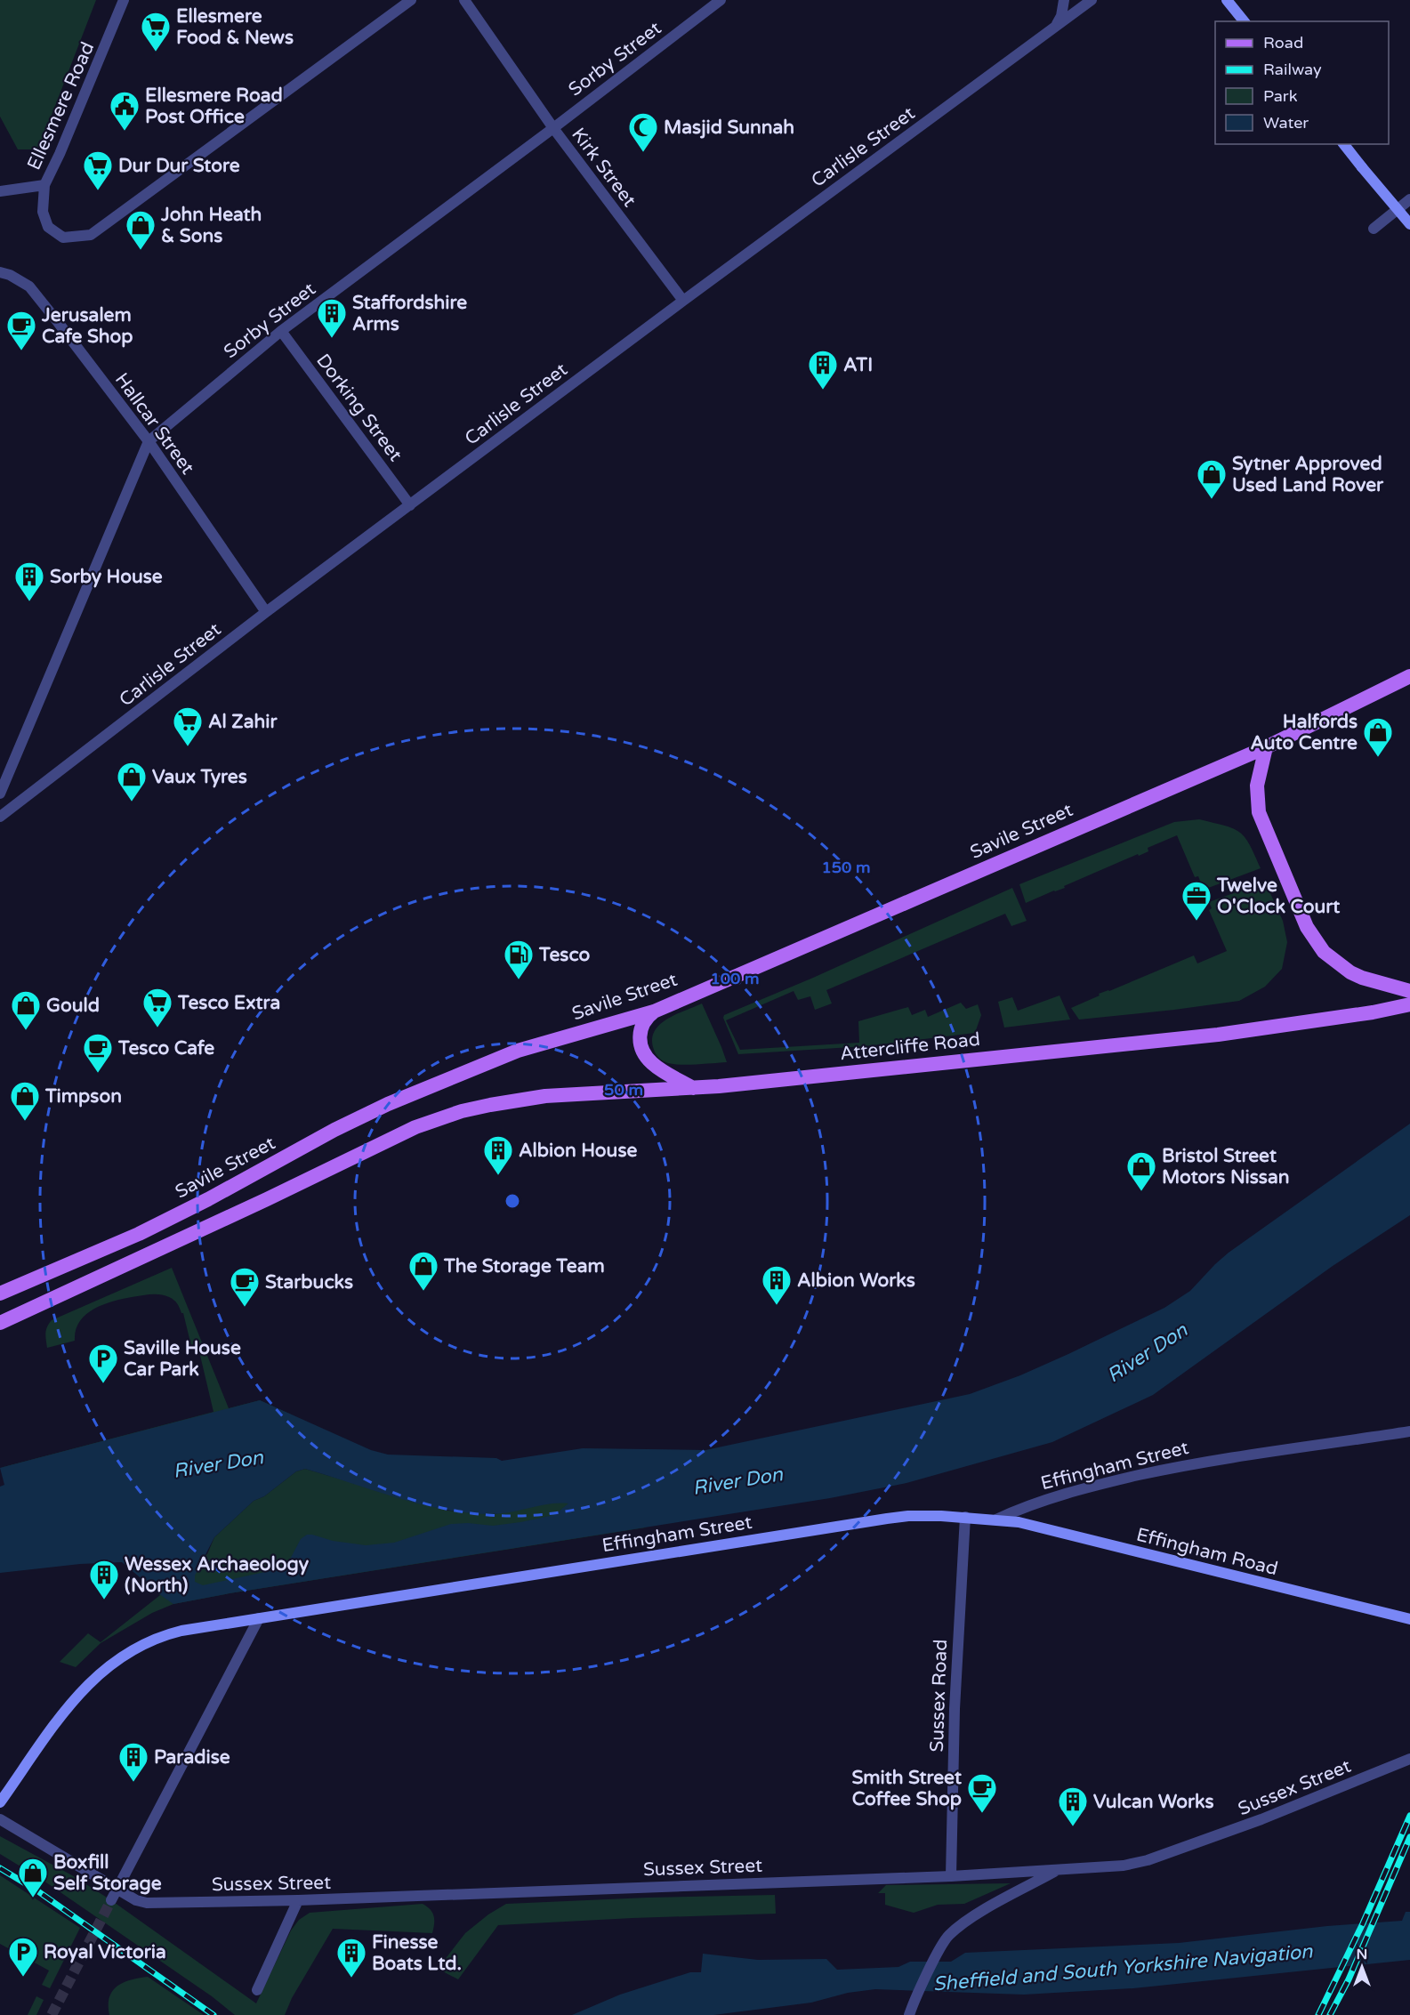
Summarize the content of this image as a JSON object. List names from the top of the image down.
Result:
{
  "streets": {
    "main road": [
      "Savile Street",
      "Attercliffe Road",
      "Effingham Street",
      "Effingham Road"
    ],
    "street": [
      "Sorby Street",
      "Ellesmere Road",
      "Carlisle Street",
      "Kirk Street",
      "Dorking Street",
      "Hallcar Street",
      "Sussex Road",
      "Sussex Street"
    ]
  },
  "crossings": [
    ["Sorby Street", "Kirk Street"],
    ["Sorby Street", "Dorking Street"],
    ["Sorby Street", "Hallcar Street"],
    ["Carlisle Street", "Kirk Street"],
    ["Carlisle Street", "Dorking Street"],
    ["Carlisle Street", "Hallcar Street"],
    ["Effingham Street", "Effingham Road"],
    ["Effingham Street", "Sussex Road"],
    ["Sussex Road", "Sussex Street"]
  ],
  "water": ["River Don", "Sheffield and South Yorkshire Navigation"],
  "places": {
    "supermarket": [
      "Ellesmere Food & News",
      "Dur Dur Store",
      "Al Zahir",
      "Tesco Extra"
    ],
    "public building": ["Ellesmere Road Post Office"],
    "mosque": ["Masjid Sunnah"],
    "shop": [
      "John Heath & Sons",
      "Sytner Approved Used Land Rover",
      "Halfords Auto Centre",
      "Vaux Tyres",
      "Gould",
      "Timpson",
      "Bristol Street Motors Nissan",
      "The Storage Team",
      "Boxfill Self Storage"
    ],
    "building": [
      "Staffordshire Arms",
      "ATI",
      "Sorby House",
      "Albion House",
      "Albion Works",
      "Wessex Archaeology (North)",
      "Paradise",
      "Vulcan Works",
      "Finesse Boats Ltd."
    ],
    "cafe": [
      "Jerusalem Cafe Shop",
      "Tesco Cafe",
      "Starbucks",
      "Smith Street Coffee Shop"
    ],
    "office": ["Twelve O'Clock Court"],
    "fuel station": ["Tesco"],
    "parking": ["Saville House Car Park", "Royal Victoria"]
  },
  "legend": [
    "Road",
    "Railway",
    "Park",
    "Water"
  ],
  "north": "top",
  "rings": ["150 m", "100 m", "50 m"]
}
